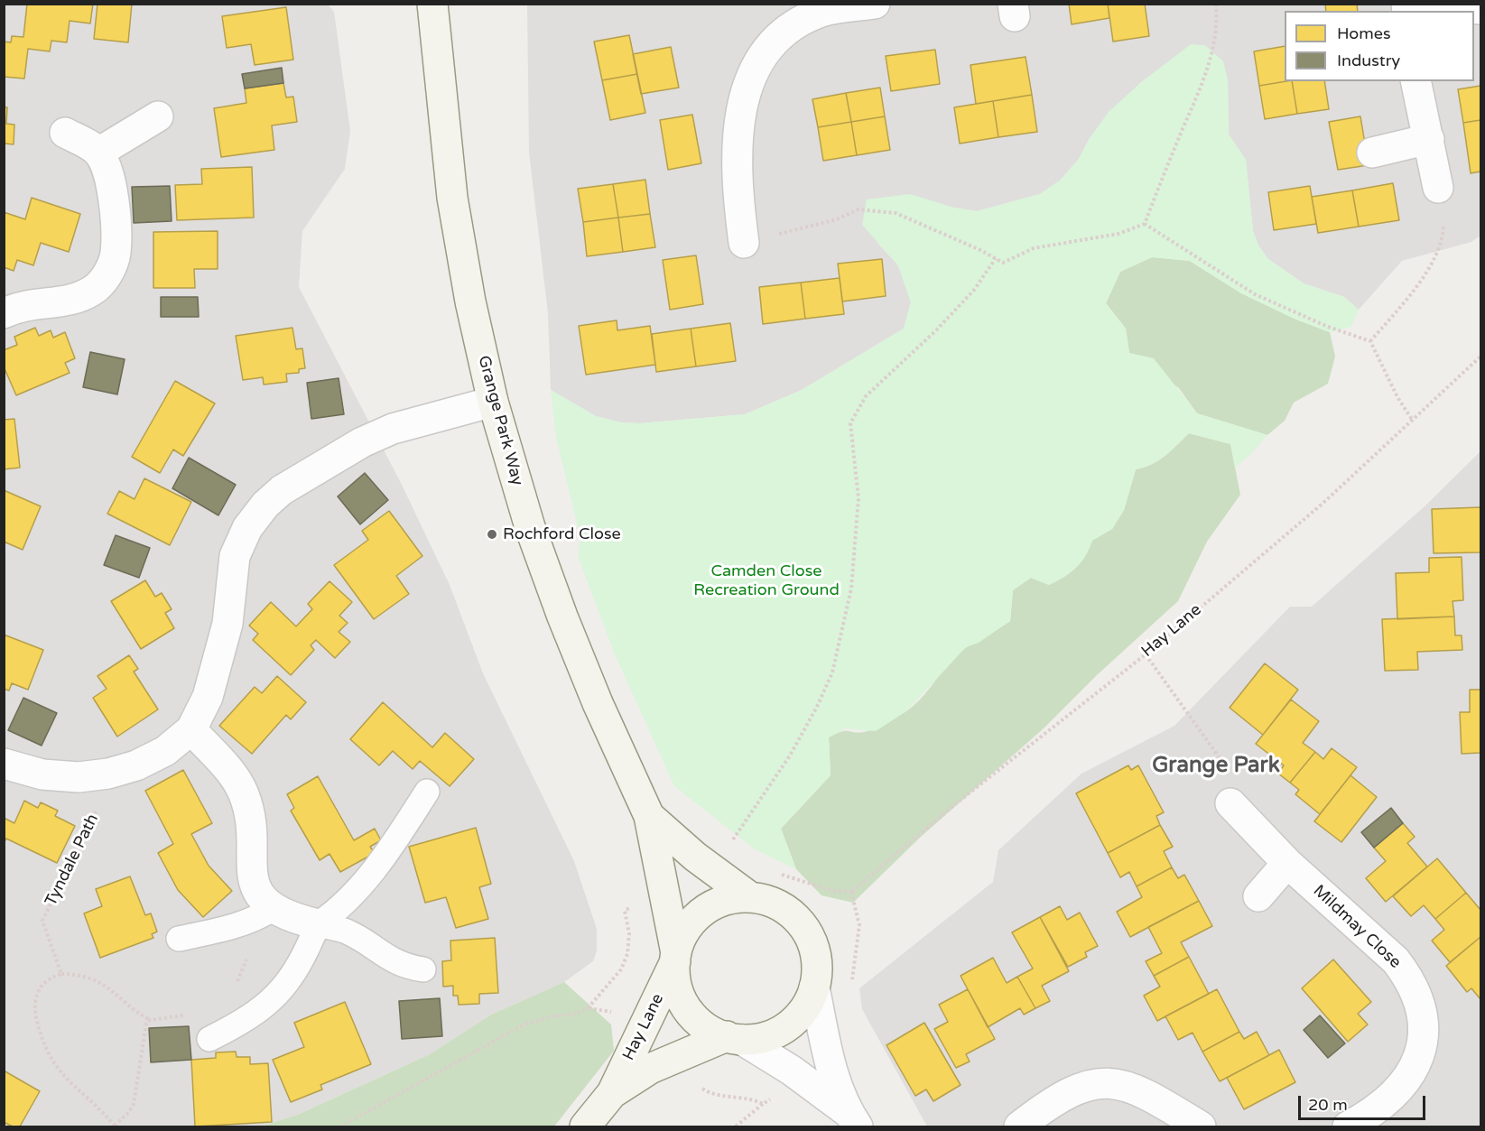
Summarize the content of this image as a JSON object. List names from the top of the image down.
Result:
{
  "streets": {
    "street": ["Grange Park Way", "Hay Lane", "Mildmay Close"],
    "path": ["Tyndale Path"]
  },
  "crossings": [
    ["Grange Park Way", "Hay Lane"]
  ],
  "districts": ["Grange Park"],
  "parks": ["Camden Close Recreation Ground"],
  "places": ["Rochford Close"],
  "legend": ["Homes", "Industry"],
  "scale_bar": "20 m"
}
